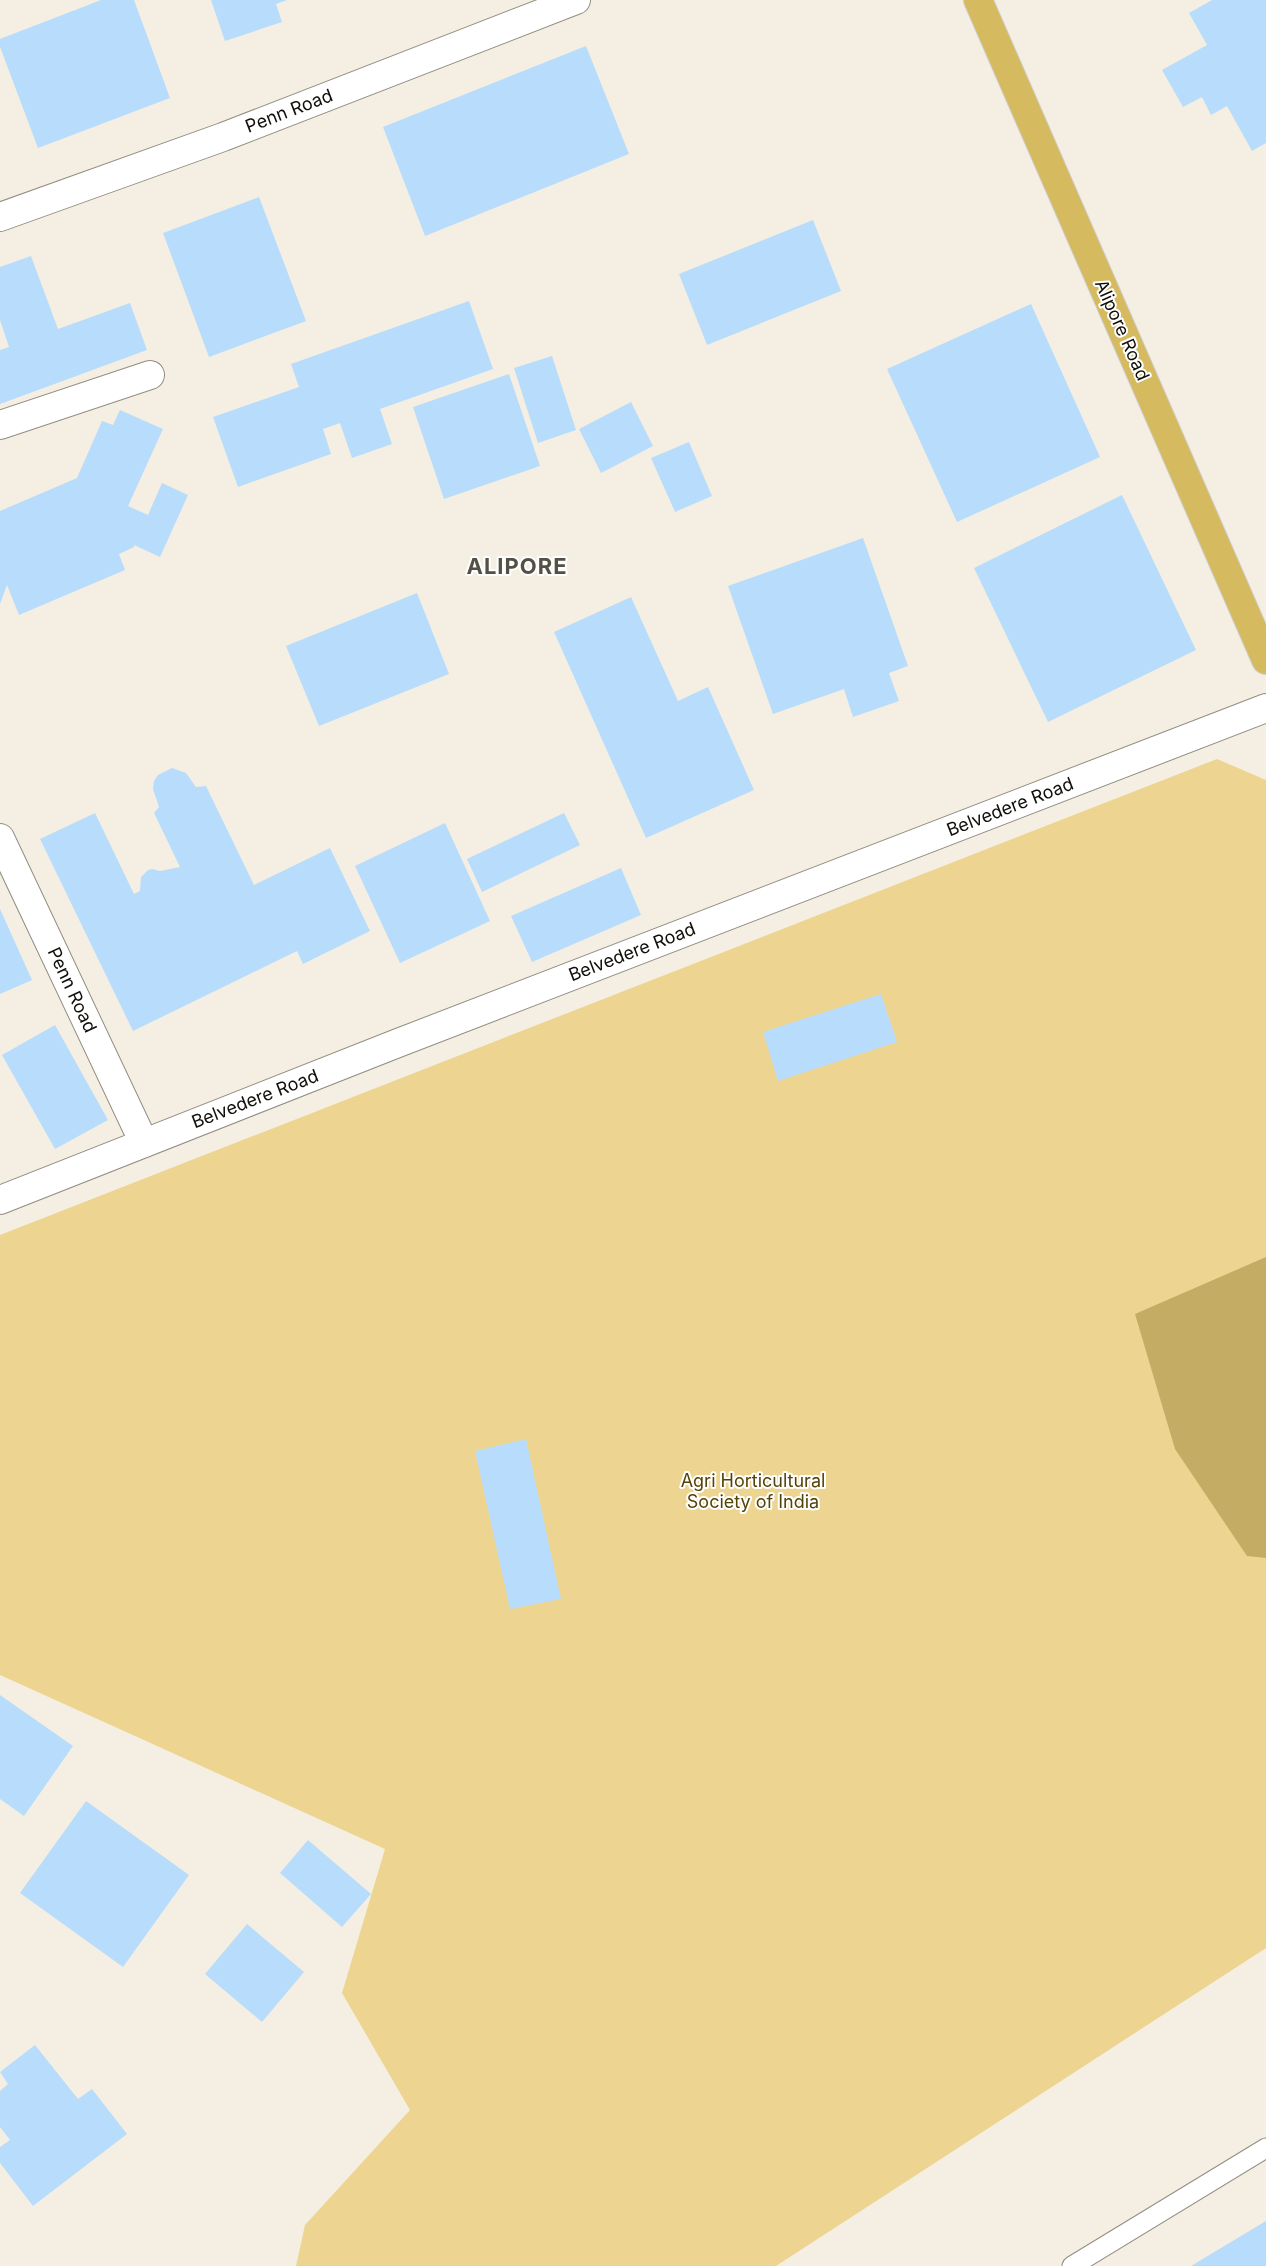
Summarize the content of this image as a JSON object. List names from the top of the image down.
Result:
{
  "streets": {
    "highway": ["Alipore Road"],
    "street": ["Penn Road", "Belvedere Road"]
  },
  "crossings": [
    ["Penn Road", "Belvedere Road"]
  ],
  "districts": ["ALIPORE"],
  "parks": ["Agri Horticultural Society of India"]
}
